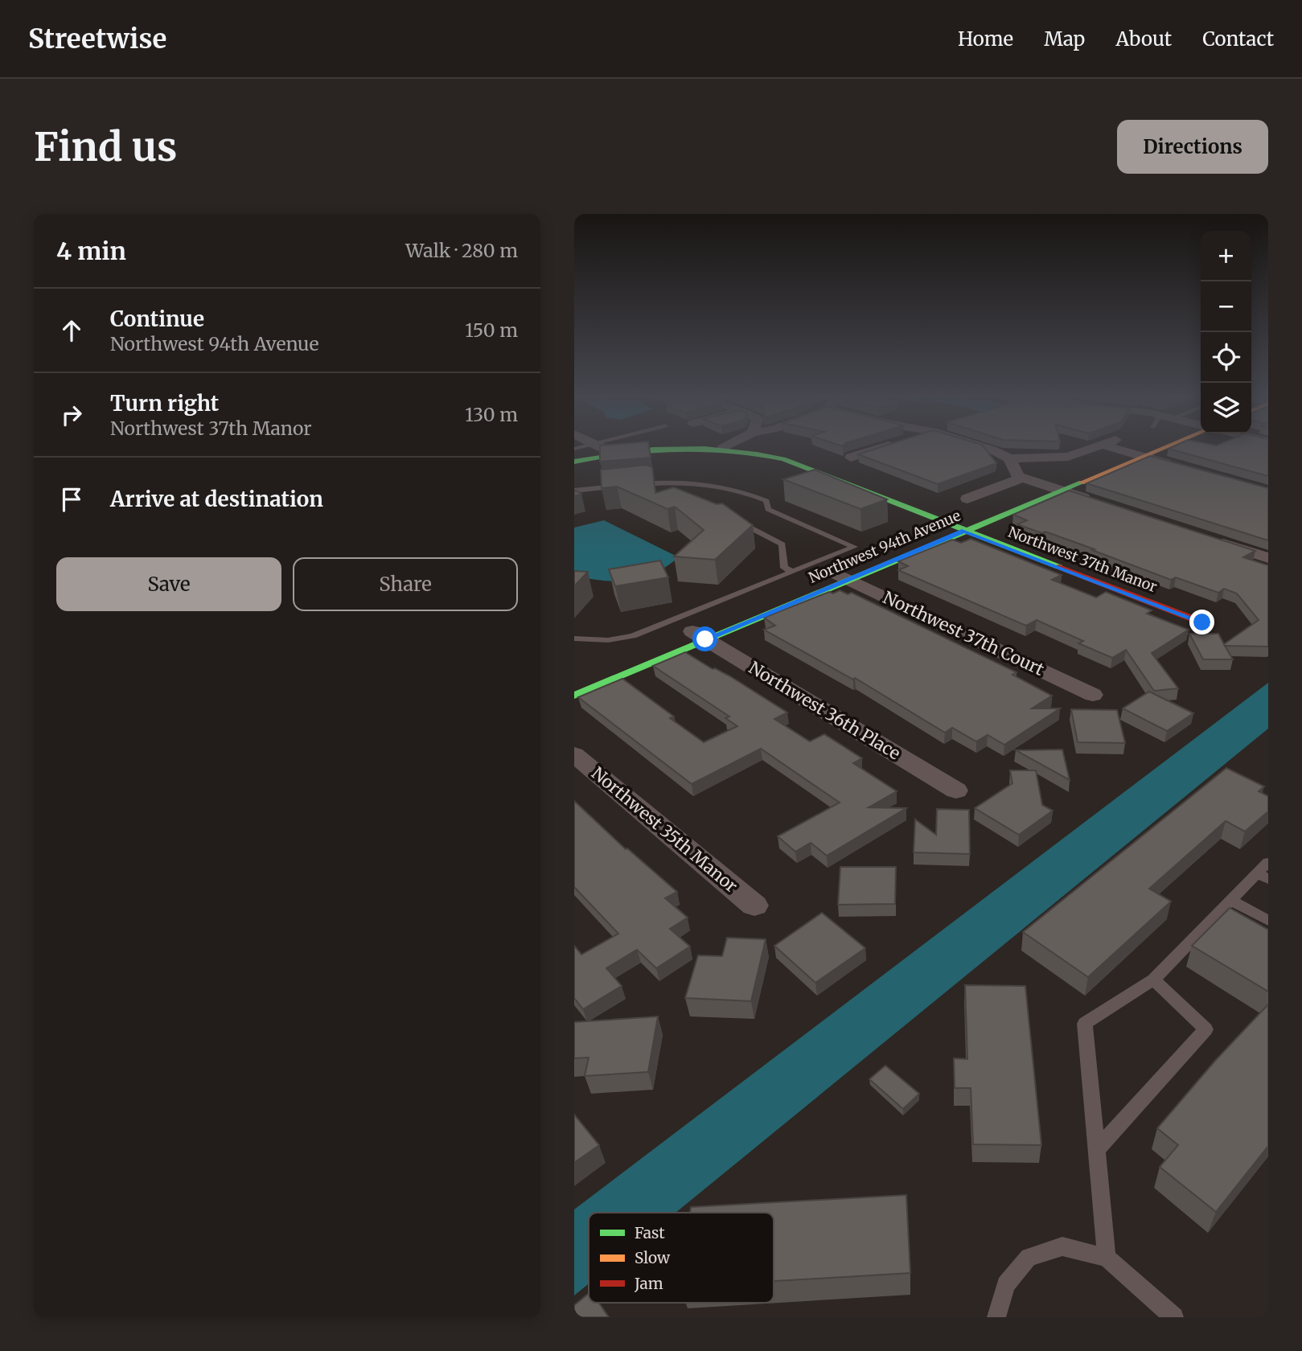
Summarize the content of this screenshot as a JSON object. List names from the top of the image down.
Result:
{
  "streets": {
    "street": [
      "Northwest 94th Avenue",
      "Northwest 37th Manor",
      "Northwest 37th Court",
      "Northwest 36th Place",
      "Northwest 35th Manor"
    ]
  },
  "crossings": [
    ["Northwest 94th Avenue", "Northwest 37th Manor"],
    ["Northwest 94th Avenue", "Northwest 37th Court"],
    ["Northwest 94th Avenue", "Northwest 36th Place"]
  ],
  "legend": ["Fast", "Slow", "Jam"],
  "page": {
    "header": "Streetwise",
    "nav": [
      "Home",
      "Map",
      "About",
      "Contact"
    ],
    "buttons": [
      "Directions",
      ["Save", "Share"]
    ],
    "title": "Find us",
    "heading": ["4 min", "Walk · 280 m"],
    "map_buttons": ["+", "−"],
    "list": [
      ["Continue", "Northwest 94th Avenue", "150 m"],
      ["Turn right", "Northwest 37th Manor", "130 m"],
      "Arrive at destination"
    ]
  }
}
